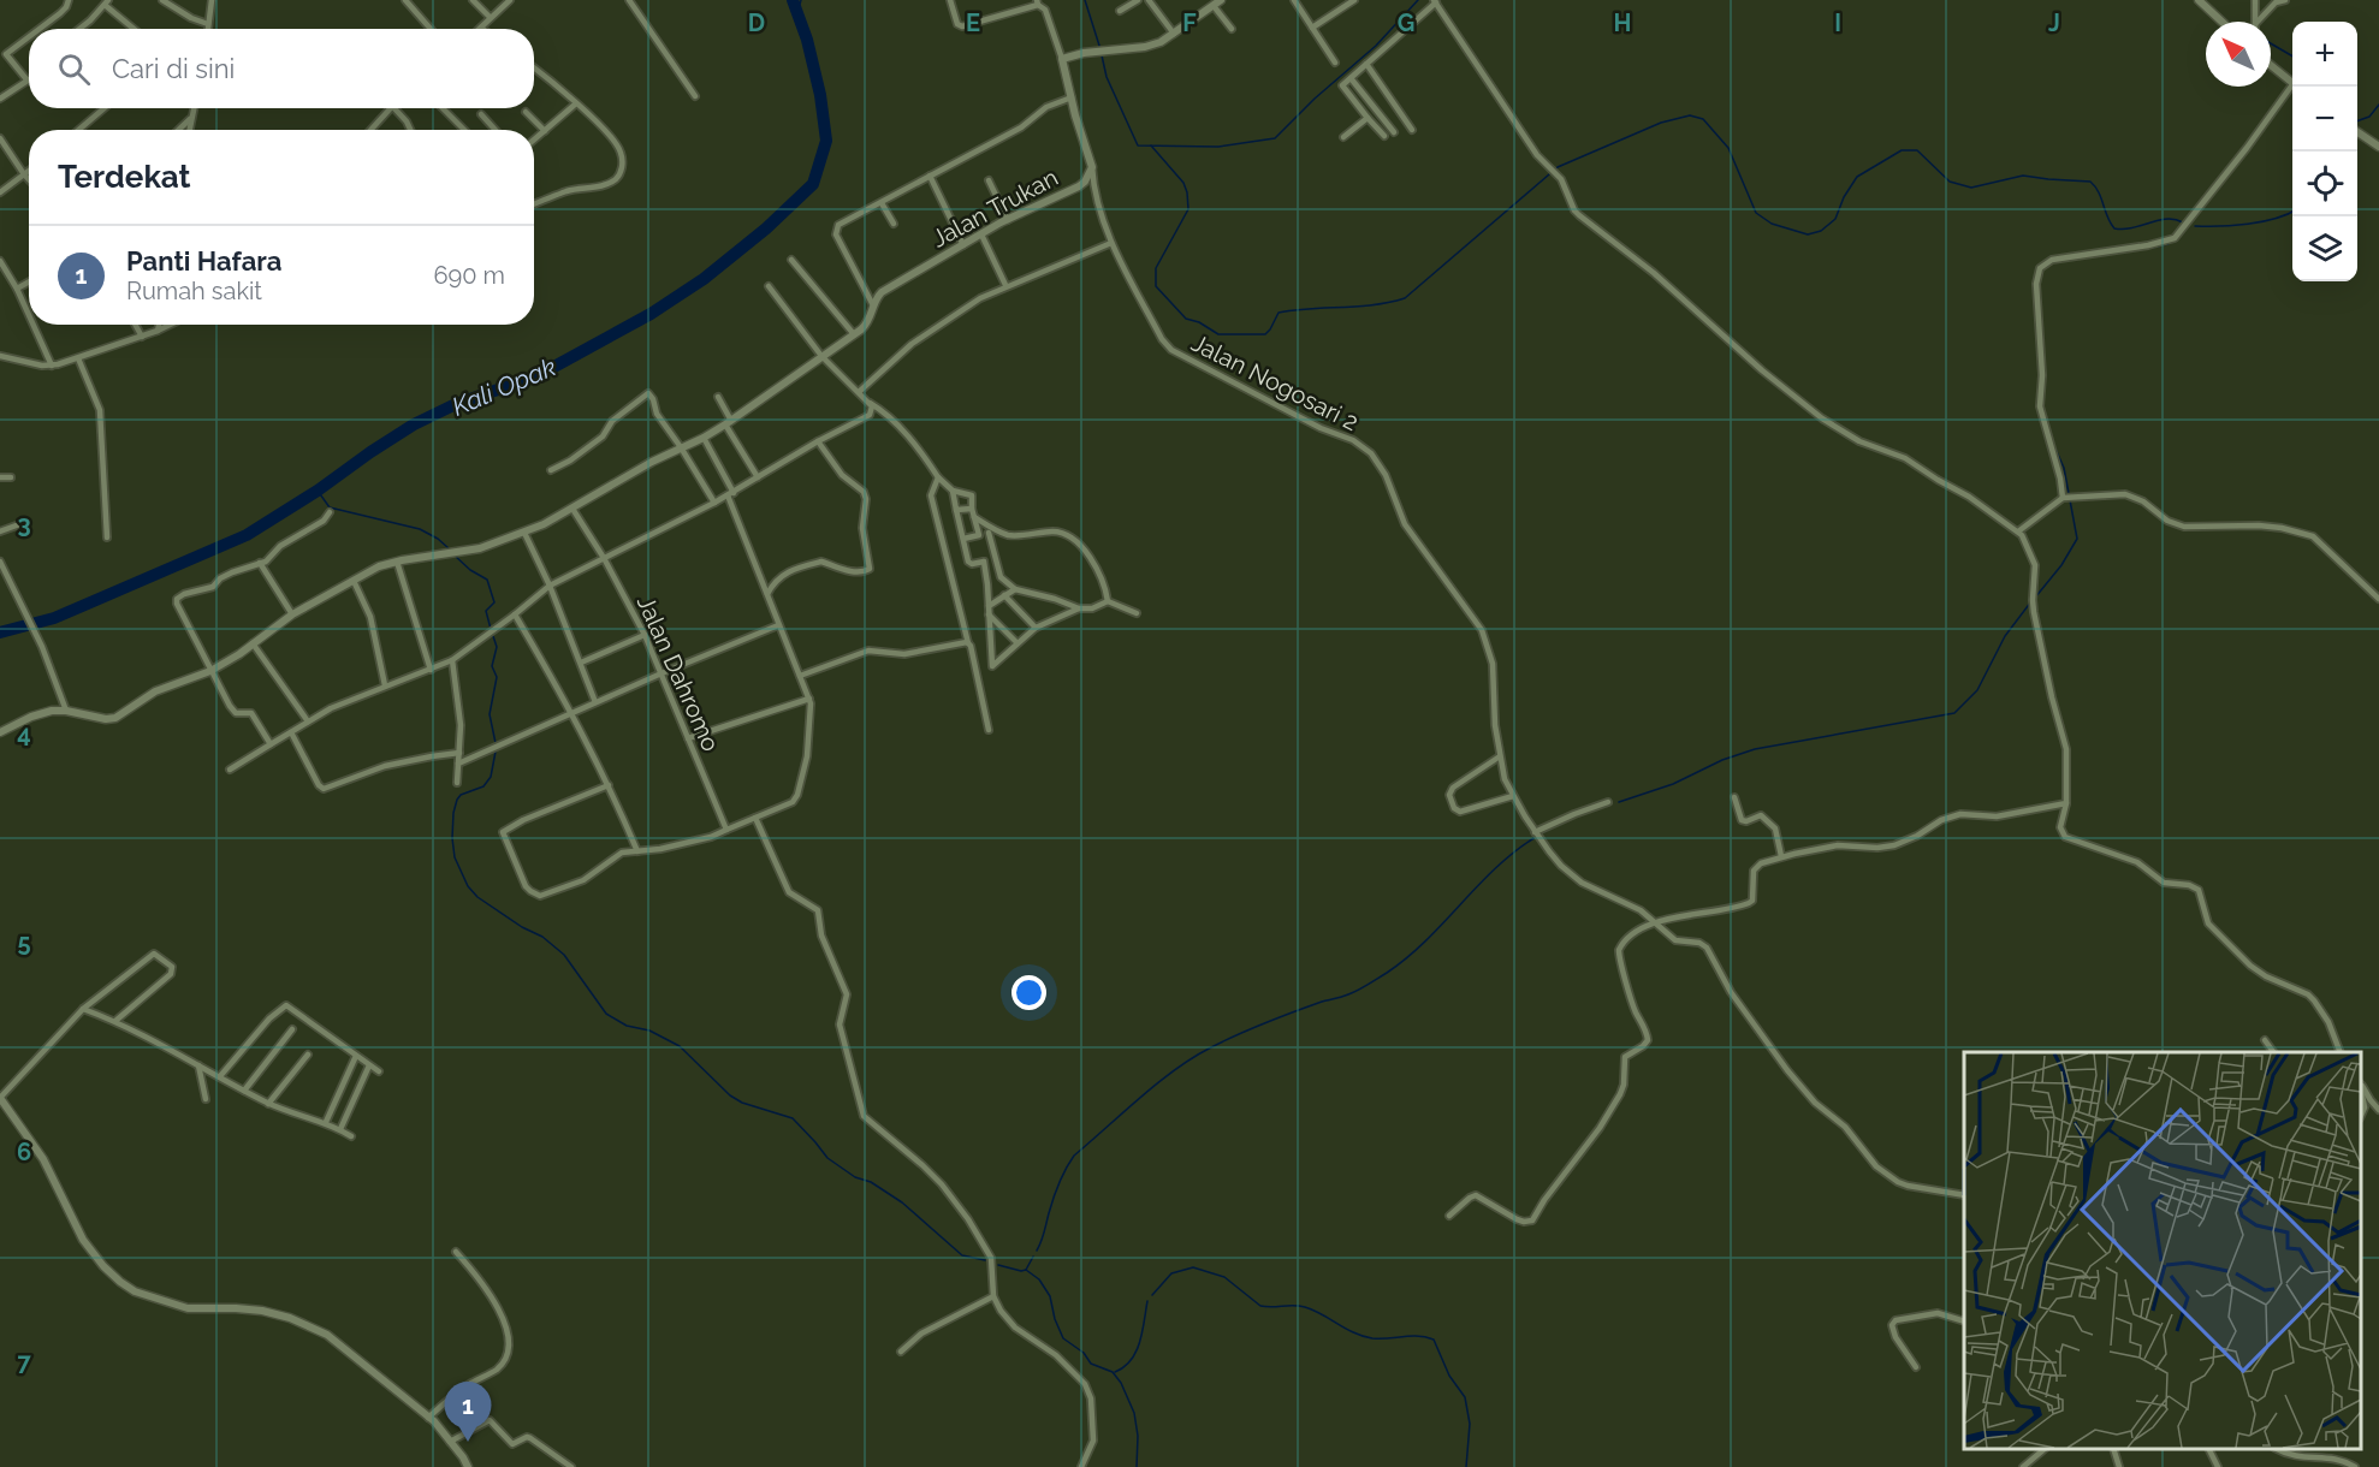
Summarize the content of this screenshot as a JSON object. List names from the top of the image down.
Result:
{
  "streets": {
    "street": ["Jalan Trukan", "Jalan Nogosari 2", "Jalan Dahromo"]
  },
  "crossings": [
    ["Jalan Trukan", "Jalan Nogosari 2"]
  ],
  "water": ["Kali Opak"],
  "north": "top left",
  "page": {
    "map_buttons": ["+", "−"],
    "search": "Cari di sini",
    "heading": "Terdekat",
    "list": [
      {
        "mark": "1",
        "name": "Panti Hafara",
        "note": "Rumah sakit",
        "value": "690 m"
      }
    ],
    "pins": "1"
  },
  "grid": {
    "columns": [
      "D",
      "E",
      "F",
      "G",
      "H",
      "I",
      "J"
    ],
    "rows": [
      "3",
      "4",
      "5",
      "6",
      "7"
    ]
  }
}
